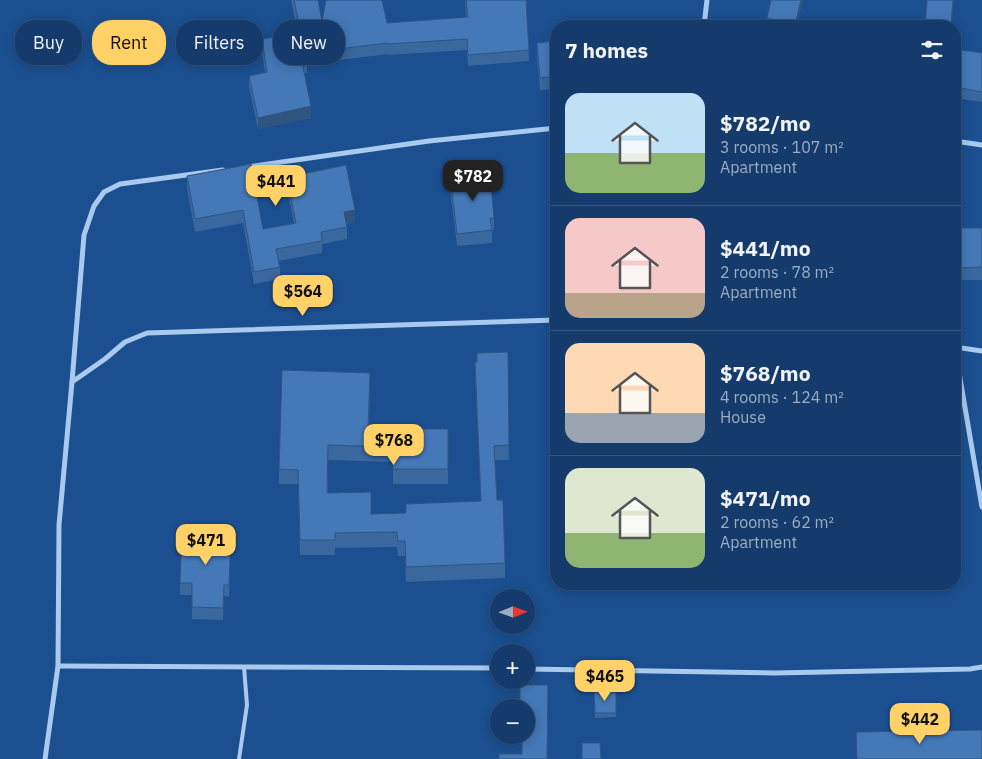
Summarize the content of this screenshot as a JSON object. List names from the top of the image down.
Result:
{
  "north": "right",
  "page": {
    "chip": [
      "Buy",
      "Rent",
      "Filters",
      "New"
    ],
    "heading": "7 homes",
    "list": [
      {
        "name": "$782/mo",
        "note": "3 rooms · 107 m² · Apartment"
      },
      {
        "name": "$441/mo",
        "note": "2 rooms · 78 m² · Apartment"
      },
      {
        "name": "$768/mo",
        "note": "4 rooms · 124 m² · House"
      },
      {
        "name": "$471/mo",
        "note": "2 rooms · 62 m² · Apartment"
      }
    ],
    "price": [
      "$782",
      "$441",
      "$564",
      "$768",
      "$471",
      "$465",
      "$442"
    ],
    "map_buttons": ["+", "−"]
  }
}
